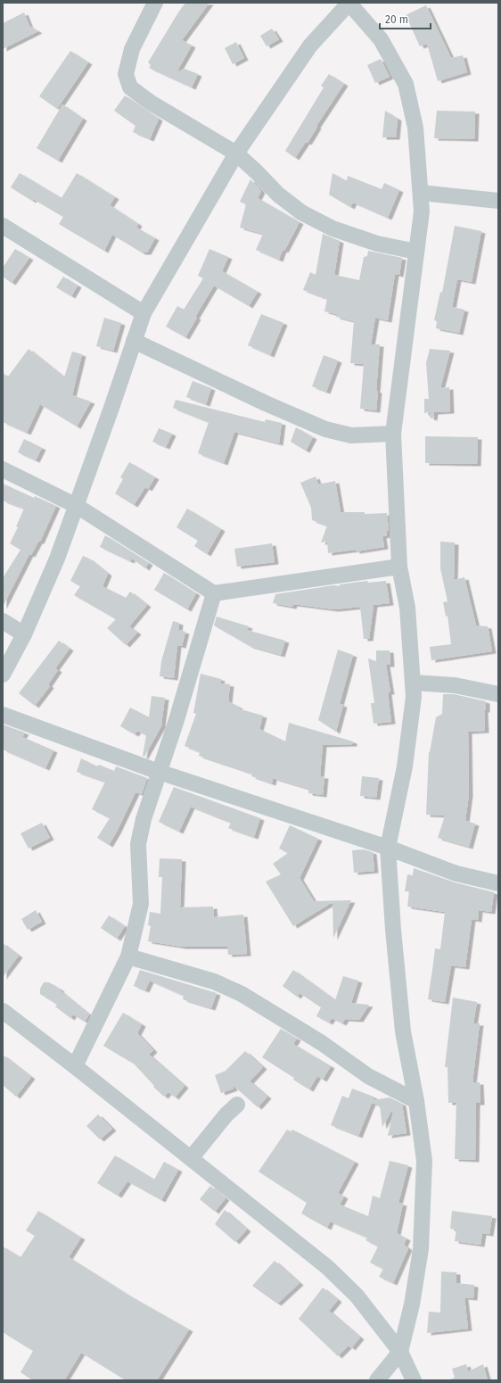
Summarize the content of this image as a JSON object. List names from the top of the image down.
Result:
{
  "scale_bar": "20 m"
}
